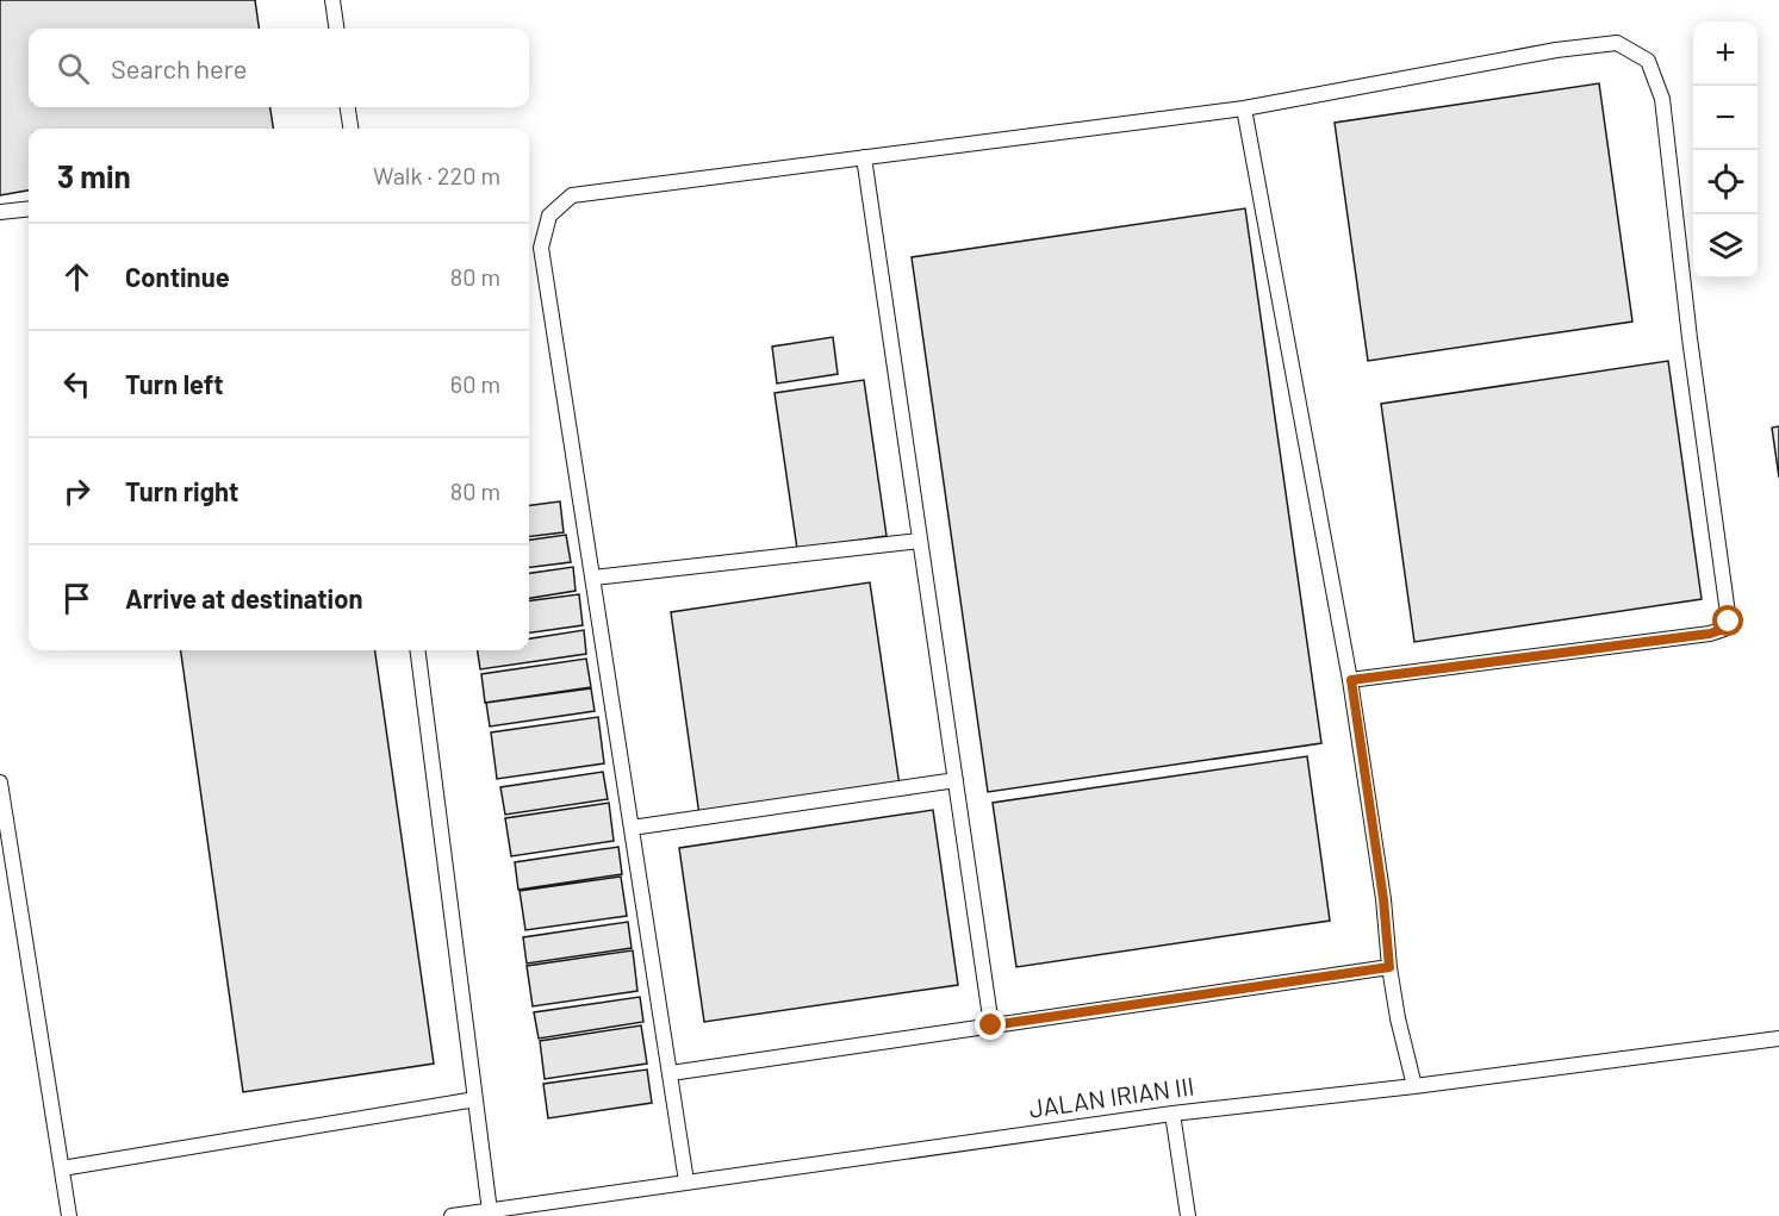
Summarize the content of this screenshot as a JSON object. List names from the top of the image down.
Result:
{
  "streets": {
    "lane": ["JALAN IRIAN III"]
  },
  "page": {
    "map_buttons": ["+", "−"],
    "search": "Search here",
    "heading": ["3 min", "Walk · 220 m"],
    "list": [
      ["Continue", "80 m"],
      ["Turn left", "60 m"],
      ["Turn right", "80 m"],
      "Arrive at destination"
    ]
  }
}
